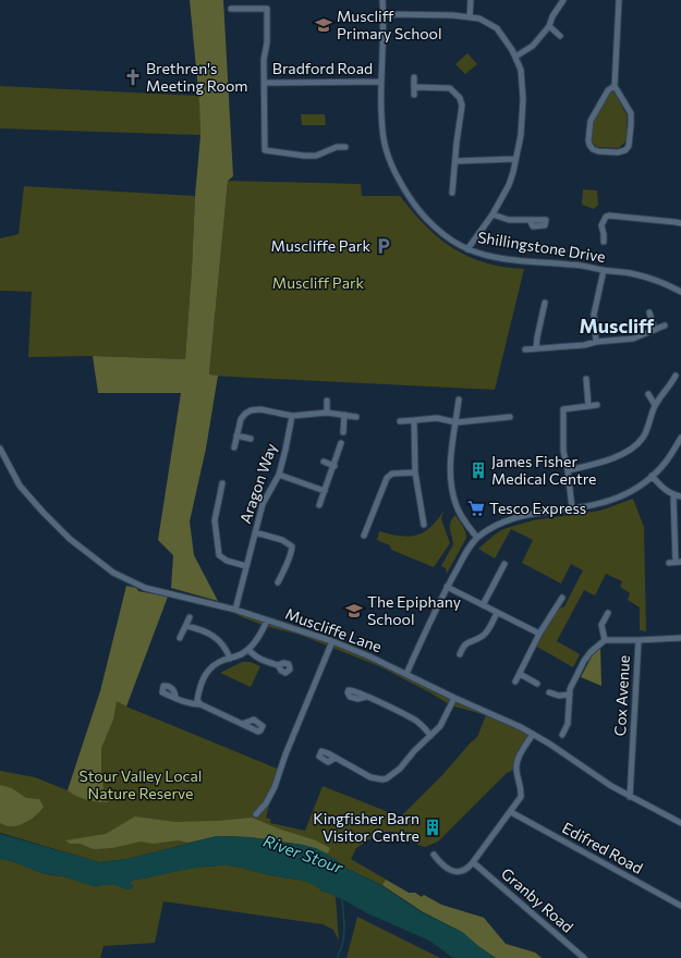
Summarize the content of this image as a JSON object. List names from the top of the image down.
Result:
{
  "streets": {
    "street": [
      "Bradford Road",
      "Shillingstone Drive",
      "Aragon Way",
      "Muscliffe Lane",
      "Cox Avenue",
      "Edifred Road",
      "Granby Road"
    ]
  },
  "crossings": [
    ["Bradford Road", "Shillingstone Drive"],
    ["Aragon Way", "Muscliffe Lane"],
    ["Muscliffe Lane", "Cox Avenue"]
  ],
  "districts": ["Muscliff"],
  "water": ["River Stour"],
  "parks": ["Muscliff Park", "Stour Valley Local Nature Reserve"],
  "places": {
    "school or university": ["Muscliff Primary School", "The Epiphany School"],
    "church": ["Brethren's Meeting Room"],
    "parking": ["Muscliffe Park"],
    "building": ["James Fisher Medical Centre", "Kingfisher Barn Visitor Centre"],
    "supermarket": ["Tesco Express"]
  }
}
